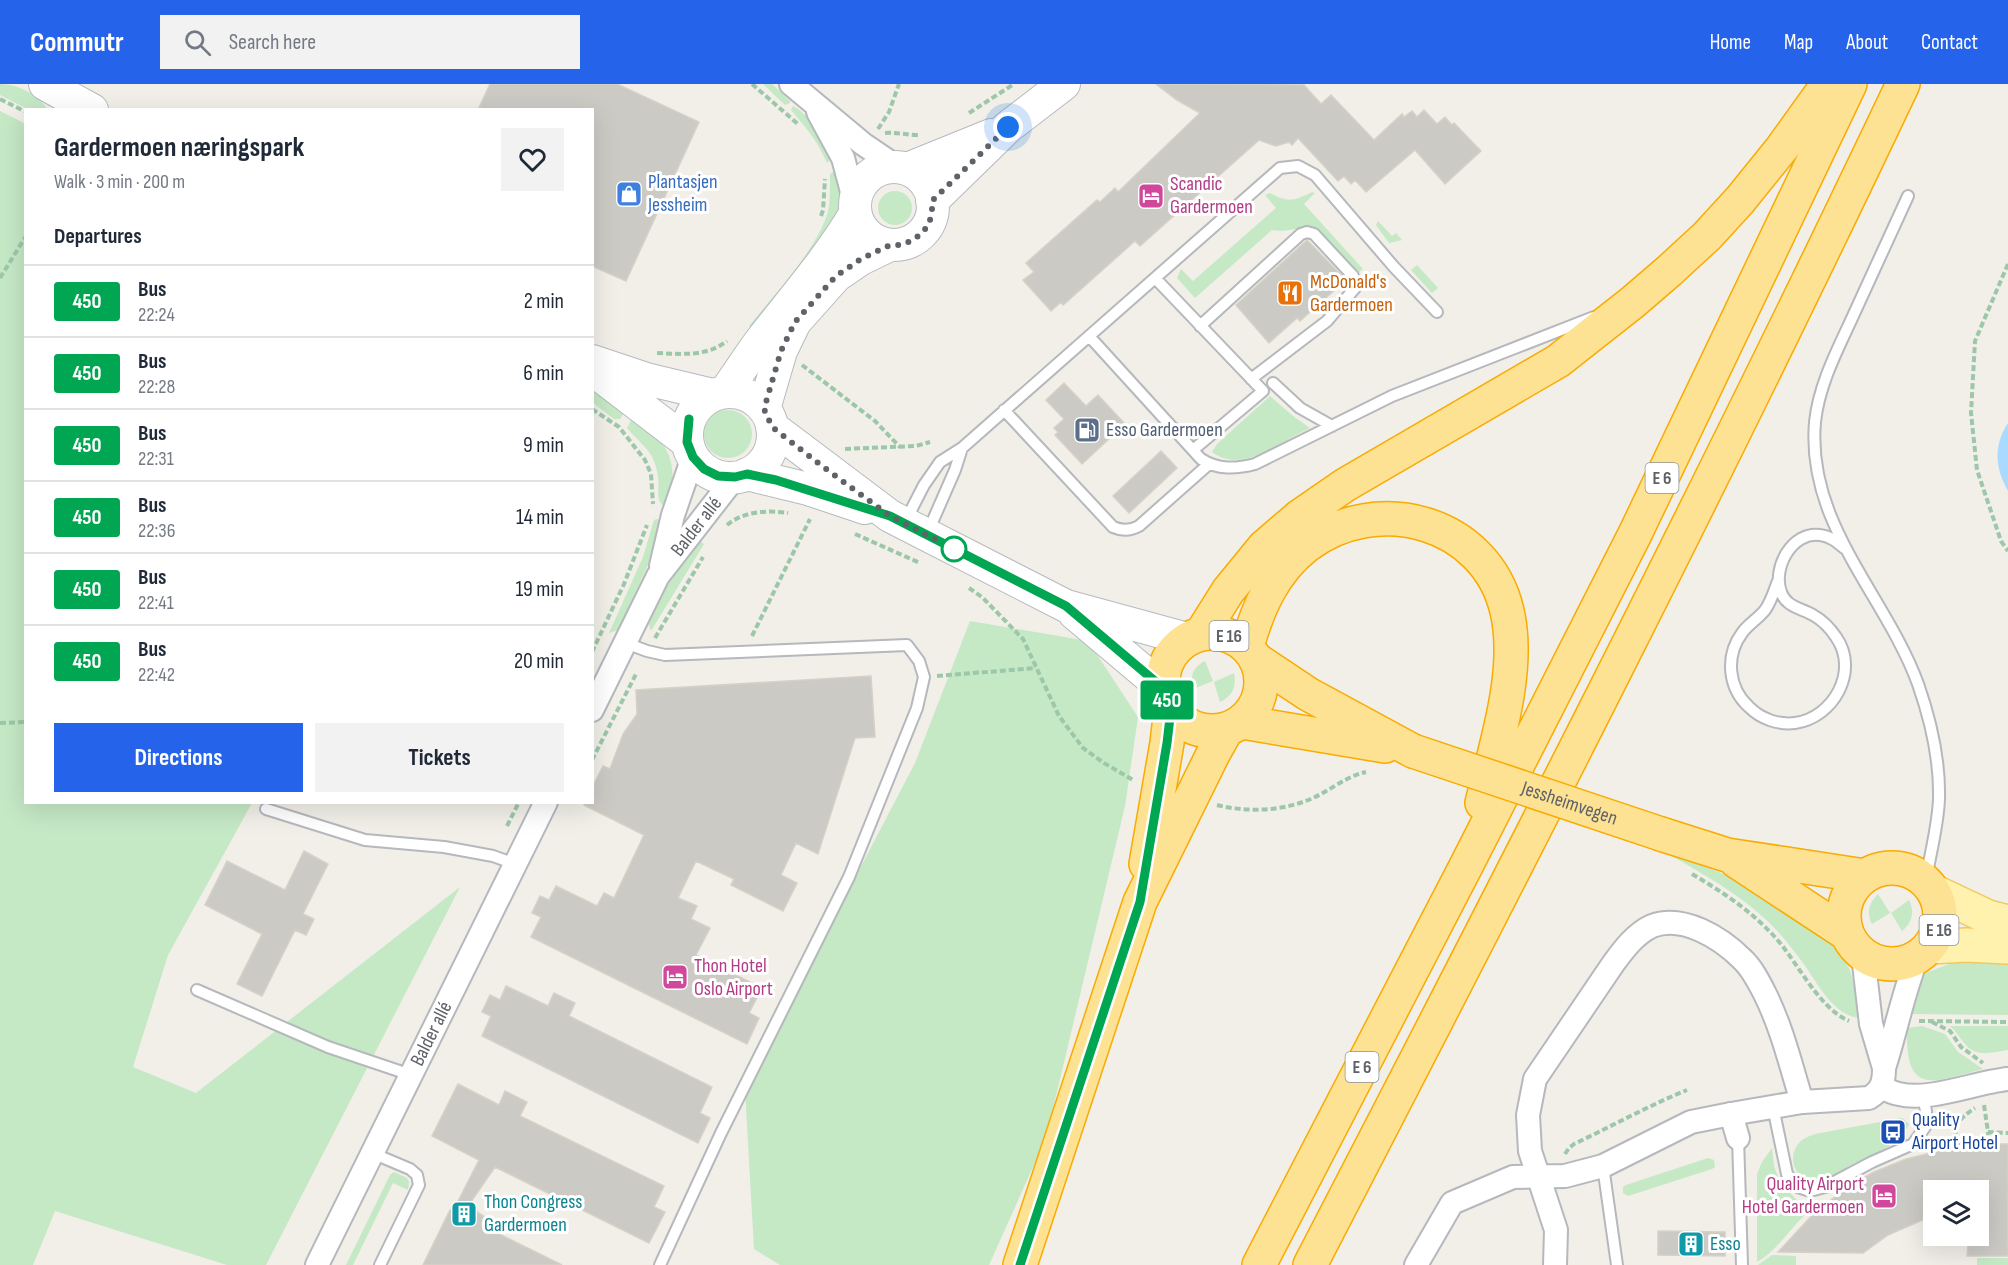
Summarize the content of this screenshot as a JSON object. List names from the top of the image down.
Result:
{
  "streets": {
    "highway": ["E 6", "E 16", "Jessheimvegen"],
    "street": ["Balder allé"]
  },
  "crossings": [
    ["E 6", "E 16"],
    ["E 6", "Jessheimvegen"],
    ["E 16", "Jessheimvegen"]
  ],
  "places": {
    "shop": ["Plantasjen Jessheim"],
    "hotel": ["Scandic Gardermoen", "Thon Hotel Oslo Airport", "Quality Airport Hotel Gardermoen"],
    "restaurant": ["McDonald's Gardermoen"],
    "fuel station": ["Esso Gardermoen"],
    "bus stop": ["Quality Airport Hotel"],
    "building": ["Thon Congress Gardermoen", "Esso"]
  },
  "lines": ["bus line 450"],
  "page": {
    "header": "Commutr",
    "search": "Search here",
    "nav": [
      "Home",
      "Map",
      "About",
      "Contact"
    ],
    "on_map": "450",
    "heading": [
      ["Gardermoen næringspark", "Walk · 3 min · 200 m"],
      "Departures"
    ],
    "list": [
      {
        "mark": "450",
        "name": "Bus",
        "note": "22:24",
        "value": "2 min"
      },
      {
        "mark": "450",
        "name": "Bus",
        "note": "22:28",
        "value": "6 min"
      },
      {
        "mark": "450",
        "name": "Bus",
        "note": "22:31",
        "value": "9 min"
      },
      {
        "mark": "450",
        "name": "Bus",
        "note": "22:36",
        "value": "14 min"
      },
      {
        "mark": "450",
        "name": "Bus",
        "note": "22:41",
        "value": "19 min"
      },
      {
        "mark": "450",
        "name": "Bus",
        "note": "22:42",
        "value": "20 min"
      }
    ],
    "buttons": ["Directions", "Tickets"]
  }
}
